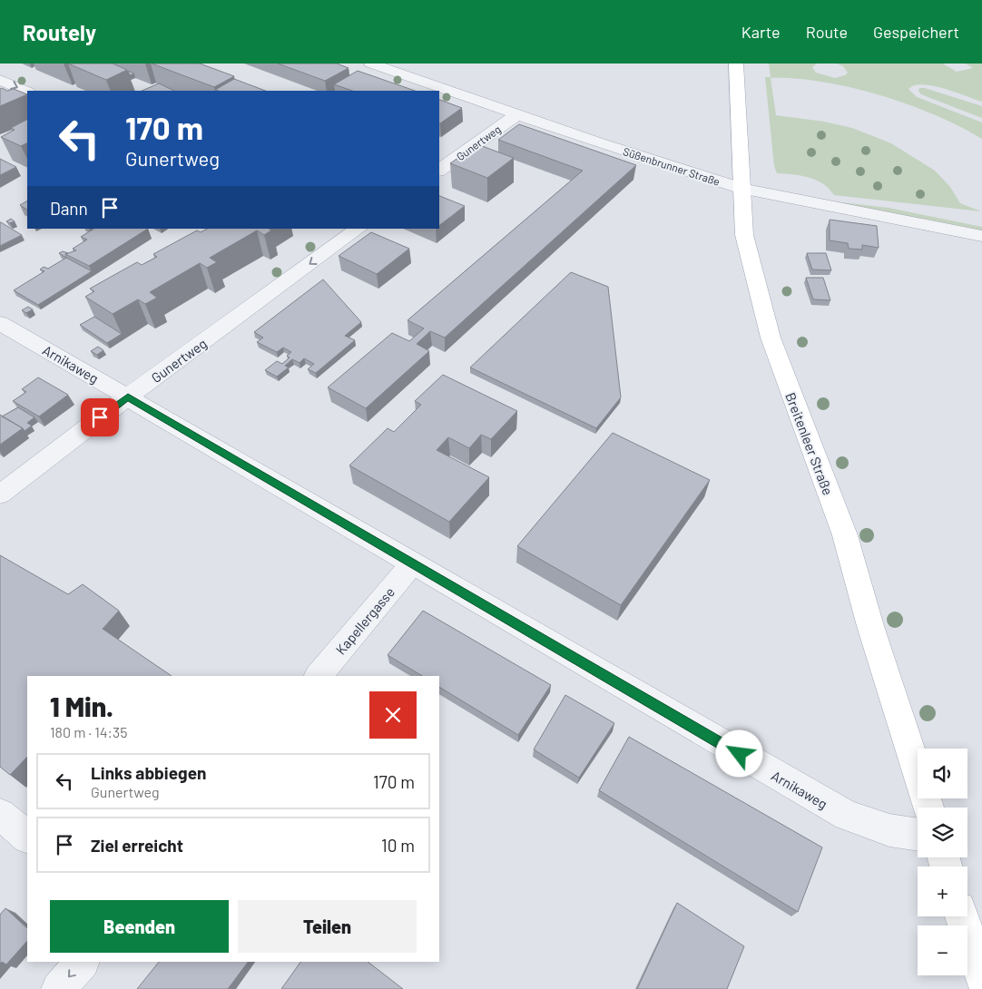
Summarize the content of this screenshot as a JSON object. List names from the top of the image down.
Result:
{
  "streets": {
    "main road": ["Breitenleer Straße"],
    "street": [
      "Gunertweg",
      "Süßenbrunner Straße",
      "Arnikaweg",
      "Kapellergasse"
    ]
  },
  "crossings": [
    ["Gunertweg", "Süßenbrunner Straße"],
    ["Gunertweg", "Arnikaweg"],
    ["Süßenbrunner Straße", "Breitenleer Straße"],
    ["Arnikaweg", "Kapellergasse"]
  ],
  "one_way": ["Gunertweg"],
  "page": {
    "header": "Routely",
    "nav": ["Karte", "Route", "Gespeichert"],
    "turn": ["170 m", "Gunertweg"],
    "then": "Dann",
    "heading": ["1 Min.", "180 m · 14:35"],
    "map_buttons": ["+", "−"],
    "list": [
      {
        "name": "Links abbiegen",
        "note": "Gunertweg",
        "value": "170 m"
      },
      {
        "name": "Ziel erreicht",
        "value": "10 m"
      }
    ],
    "buttons": ["Beenden", "Teilen"]
  }
}
